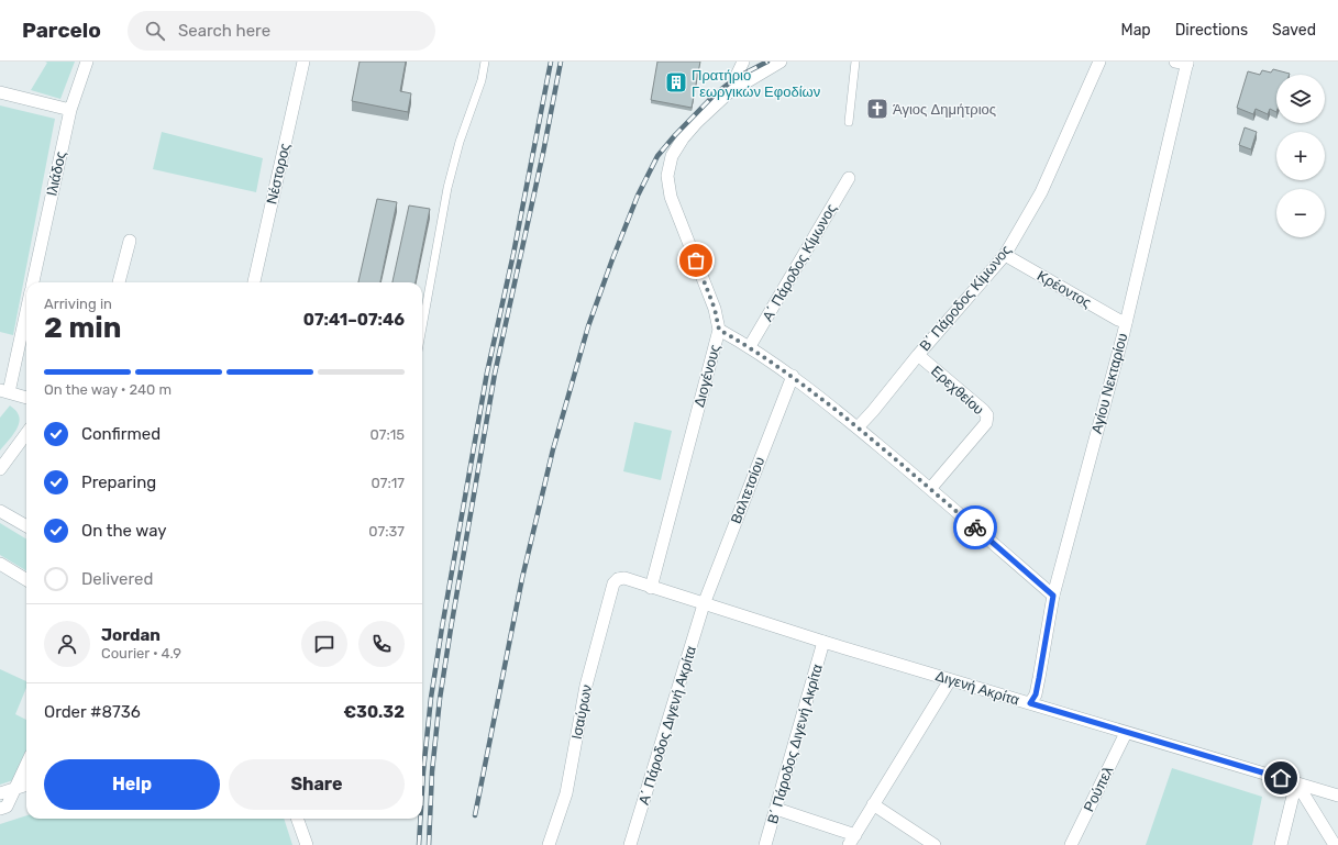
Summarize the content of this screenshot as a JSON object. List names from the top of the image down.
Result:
{
  "streets": {
    "street": [
      "Ιλιάδος",
      "Νέστορος",
      "Α΄ Πάροδος Κίμωνος",
      "Κρέοντος",
      "Β΄ Πάροδος Κίμωνος",
      "Διογένους",
      "Αγίου Νεκταρίου",
      "Ερεχθείου",
      "Βαλτετσίου",
      "Διγενή Ακρίτα",
      "Ισαύρων",
      "Α΄ Πάροδος Διγενή Ακρίτα",
      "Β΄ Πάροδος Διγενή Ακρίτα",
      "Ρούπελ"
    ]
  },
  "crossings": [
    ["Κρέοντος", "Β΄ Πάροδος Κίμωνος"],
    ["Κρέοντος", "Αγίου Νεκταρίου"],
    ["Β΄ Πάροδος Κίμωνος", "Ερεχθείου"],
    ["Διογένους", "Διγενή Ακρίτα"],
    ["Αγίου Νεκταρίου", "Διγενή Ακρίτα"],
    ["Βαλτετσίου", "Διγενή Ακρίτα"],
    ["Βαλτετσίου", "Α΄ Πάροδος Διγενή Ακρίτα"],
    ["Διγενή Ακρίτα", "Ισαύρων"],
    ["Διγενή Ακρίτα", "Α΄ Πάροδος Διγενή Ακρίτα"],
    ["Διγενή Ακρίτα", "Β΄ Πάροδος Διγενή Ακρίτα"],
    ["Διγενή Ακρίτα", "Ρούπελ"]
  ],
  "places": {
    "building": ["Πρατήριο Γεωργικών Εφοδίων"],
    "church": ["Άγιος Δημήτριος"]
  },
  "page": {
    "header": "Parcelo",
    "search": "Search here",
    "nav": ["Map", "Directions", "Saved"],
    "map_buttons": ["+", "−"],
    "heading": ["2 min", "Arriving in", "07:41–07:46"],
    "panel": [
      "Jordan",
      "Courier · 4.9",
      "Order #8736",
      "€30.32"
    ],
    "bar": "On the way · 240 m",
    "list": [
      ["Confirmed", "07:15"],
      ["Preparing", "07:17"],
      ["On the way", "07:37"],
      "Delivered"
    ],
    "buttons": ["Help", "Share"]
  }
}
